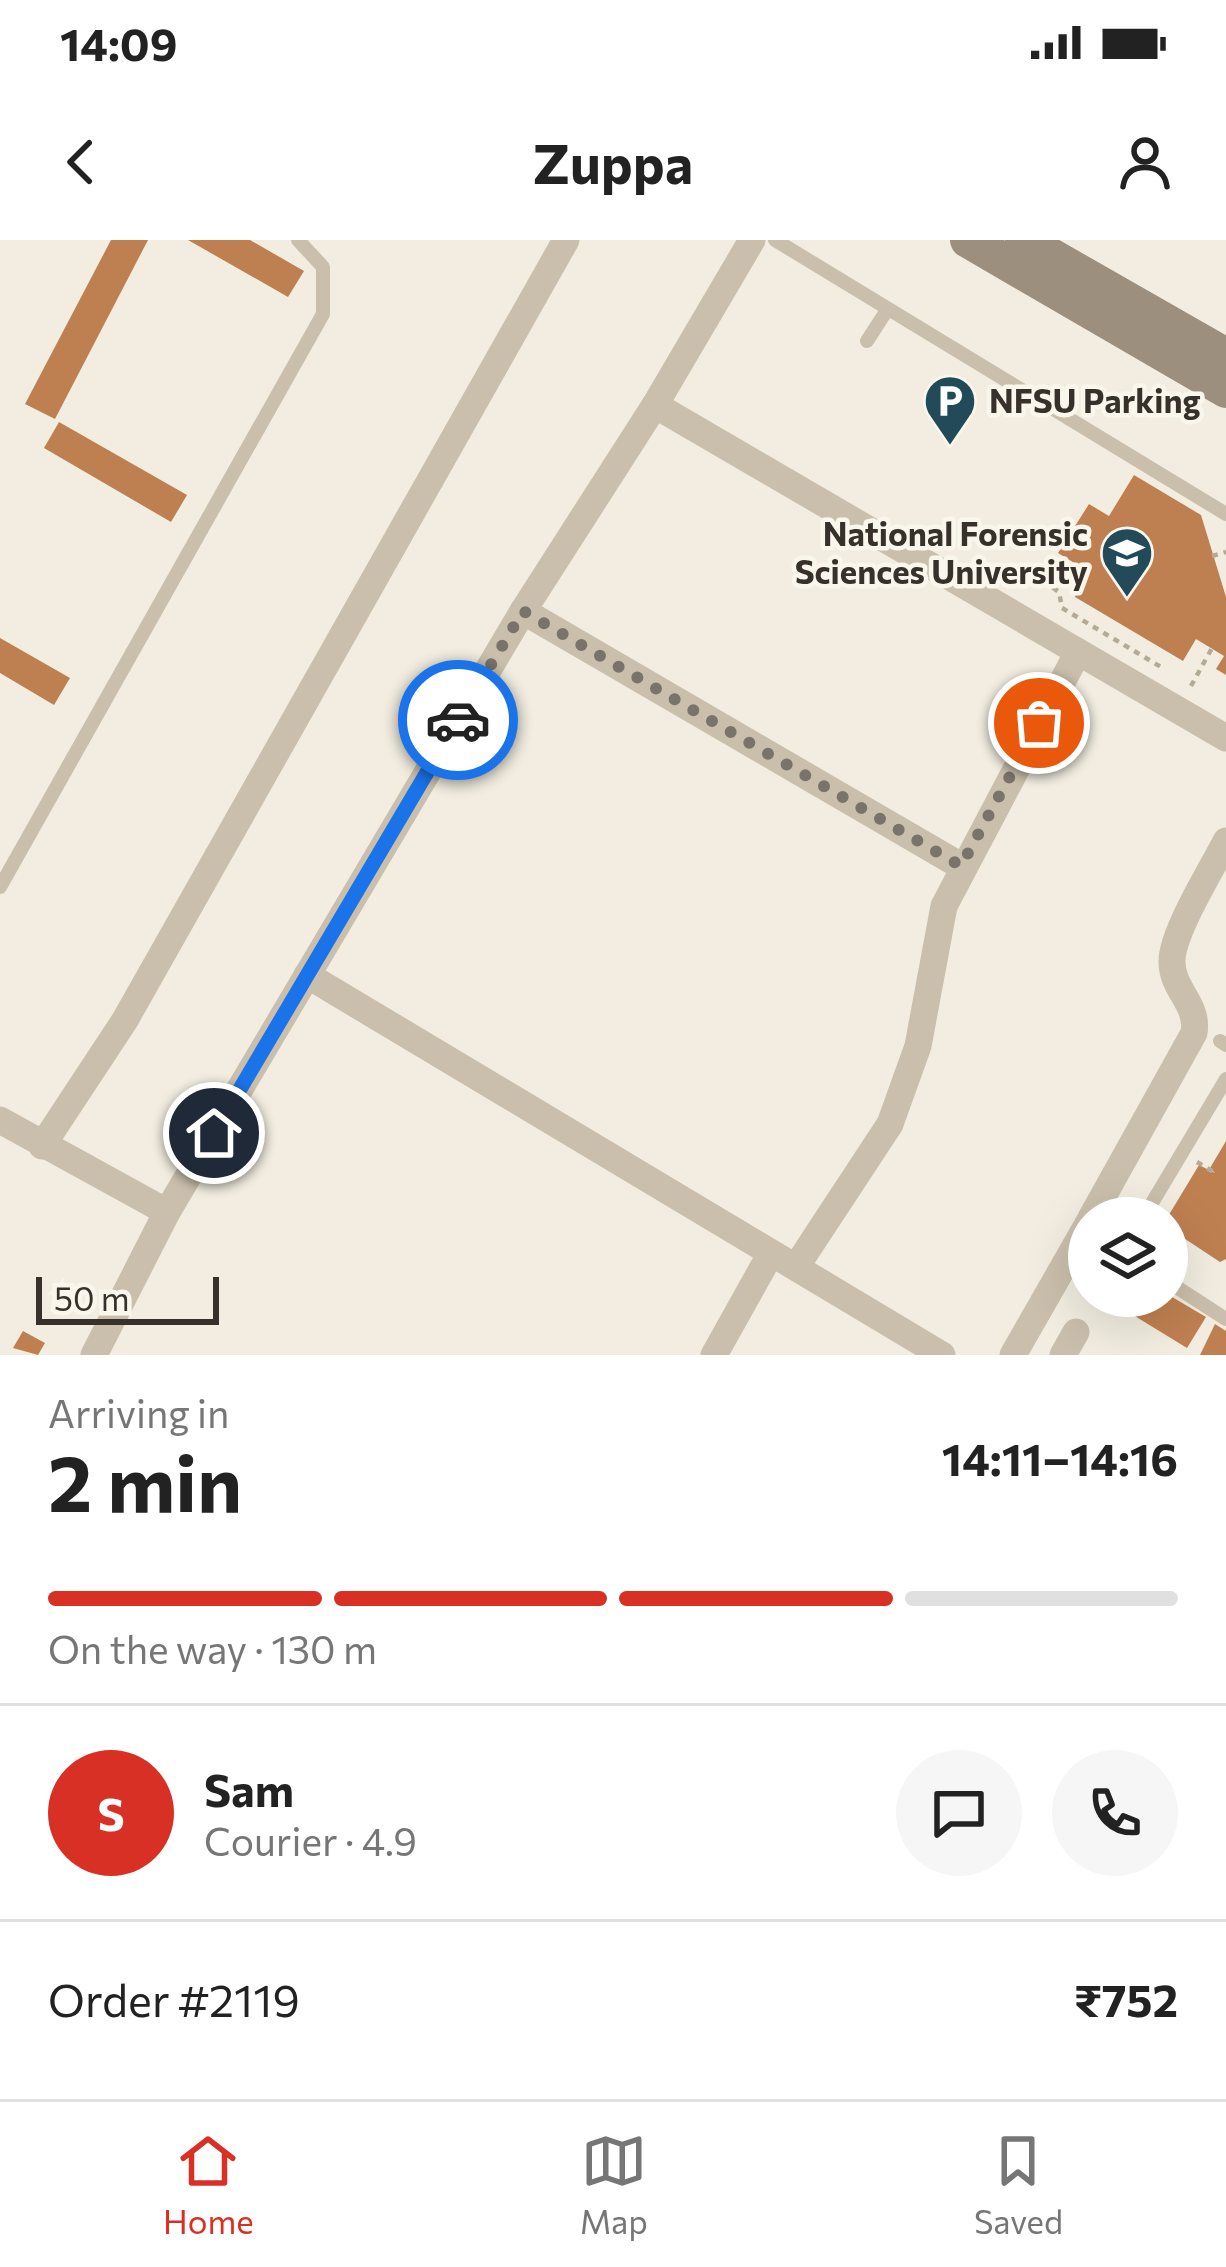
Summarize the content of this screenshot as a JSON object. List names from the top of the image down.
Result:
{
  "places": {
    "parking": ["NFSU Parking"],
    "school or university": ["National Forensic Sciences University"]
  },
  "scale_bar": "50 m",
  "page": {
    "status": "14:09",
    "header": "Zuppa",
    "scale": "50 m",
    "heading": ["2 min", "Arriving in", "14:11–14:16"],
    "panel": [
      "Sam",
      "Courier · 4.9",
      "Order #2119",
      "₹752"
    ],
    "bar": "On the way · 130 m",
    "round": "S",
    "tabs": ["Home", "Map", "Saved"]
  }
}
